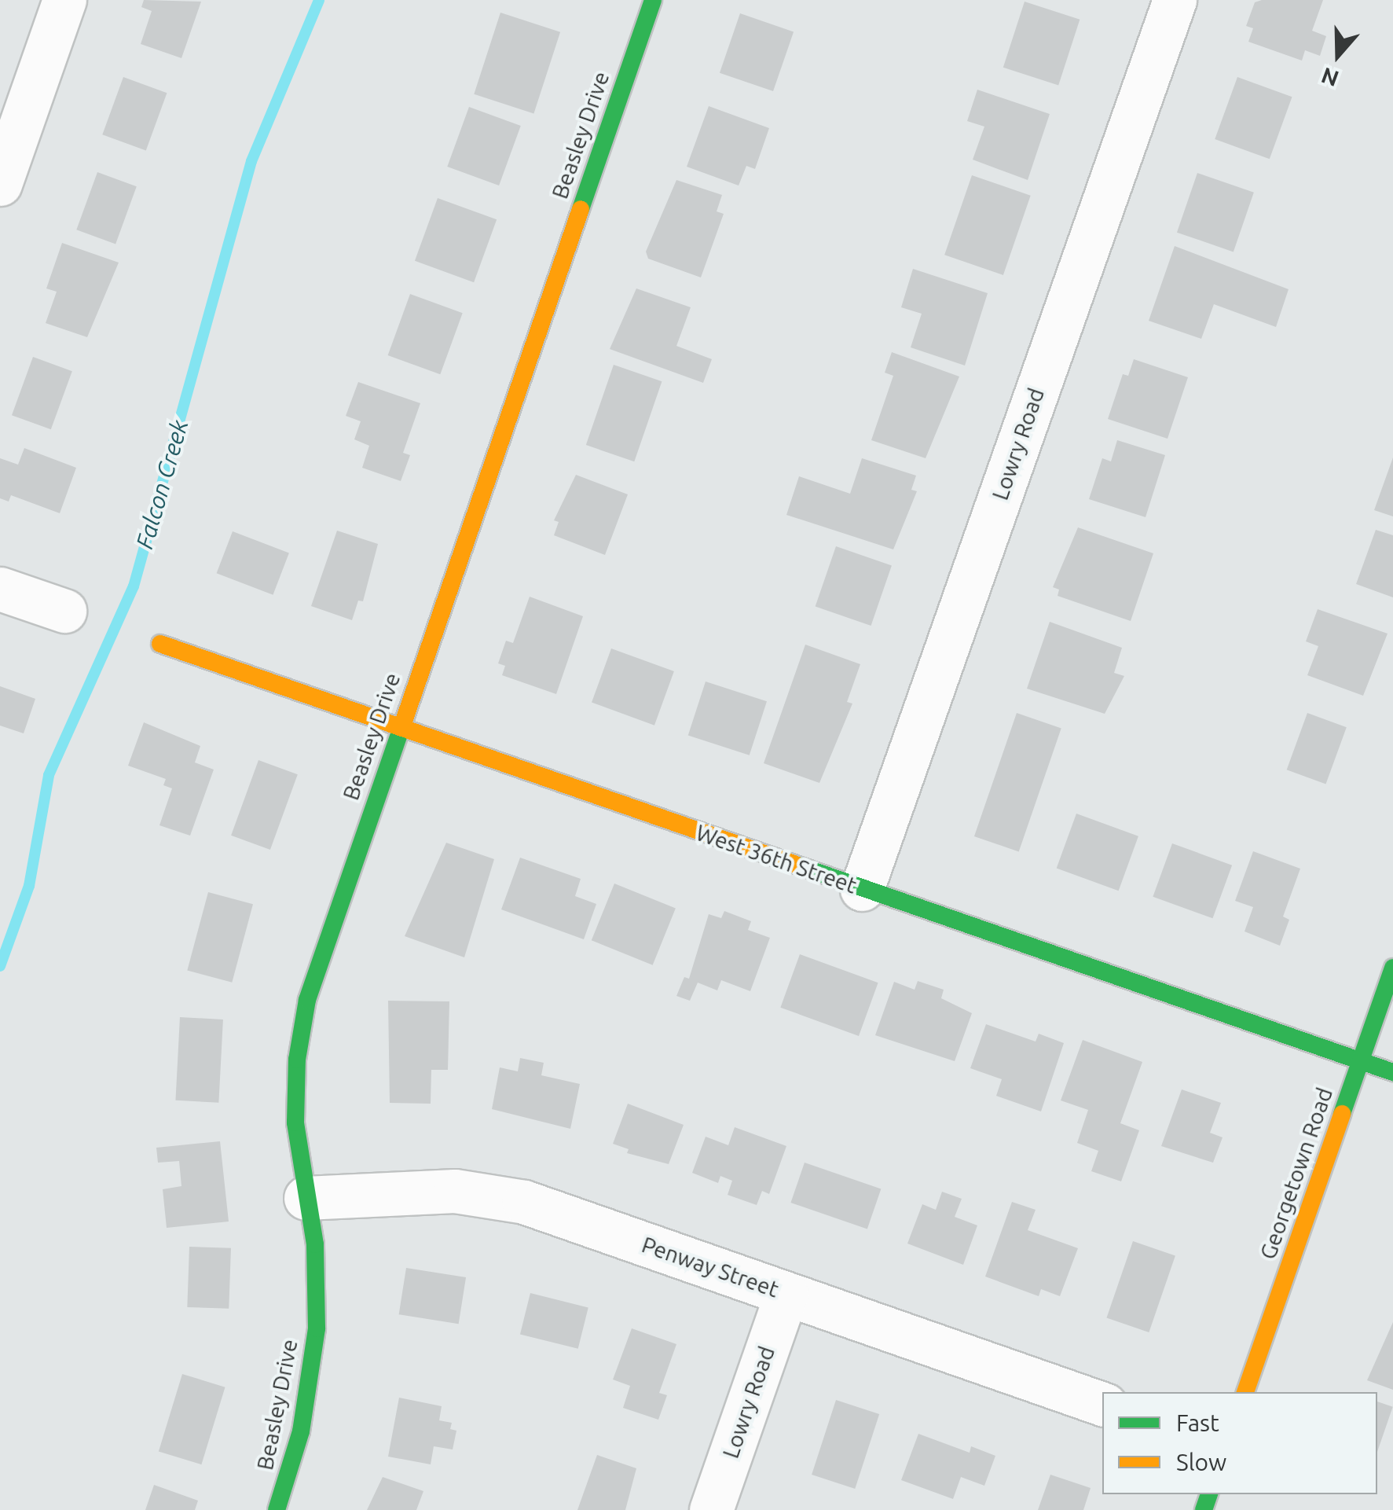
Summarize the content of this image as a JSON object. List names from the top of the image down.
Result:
{
  "streets": {
    "street": [
      "Beasley Drive",
      "Lowry Road",
      "West 36th Street",
      "Georgetown Road",
      "Penway Street"
    ]
  },
  "crossings": [
    ["Beasley Drive", "West 36th Street"],
    ["Beasley Drive", "Penway Street"],
    ["Lowry Road", "West 36th Street"],
    ["Lowry Road", "Penway Street"],
    ["West 36th Street", "Georgetown Road"]
  ],
  "water": ["Falcon Creek"],
  "legend": ["Fast", "Slow"],
  "north": "bottom"
}
